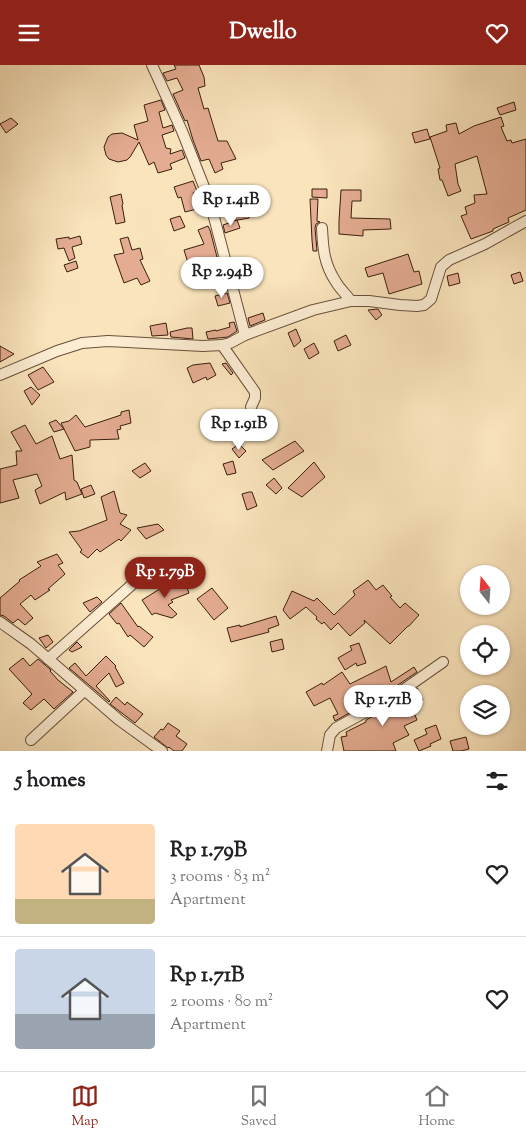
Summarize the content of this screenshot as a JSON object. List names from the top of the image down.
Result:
{
  "north": "top",
  "page": {
    "header": "Dwello",
    "price": [
      "Rp 1.41B",
      "Rp 2.94B",
      "Rp 1.91B",
      "Rp 1.79B",
      "Rp 1.71B"
    ],
    "heading": "5 homes",
    "list": [
      {
        "name": "Rp 1.79B",
        "note": "3 rooms · 83 m² · Apartment"
      },
      {
        "name": "Rp 1.71B",
        "note": "2 rooms · 80 m² · Apartment"
      }
    ],
    "tabs": ["Map", "Saved", "Home"]
  }
}
